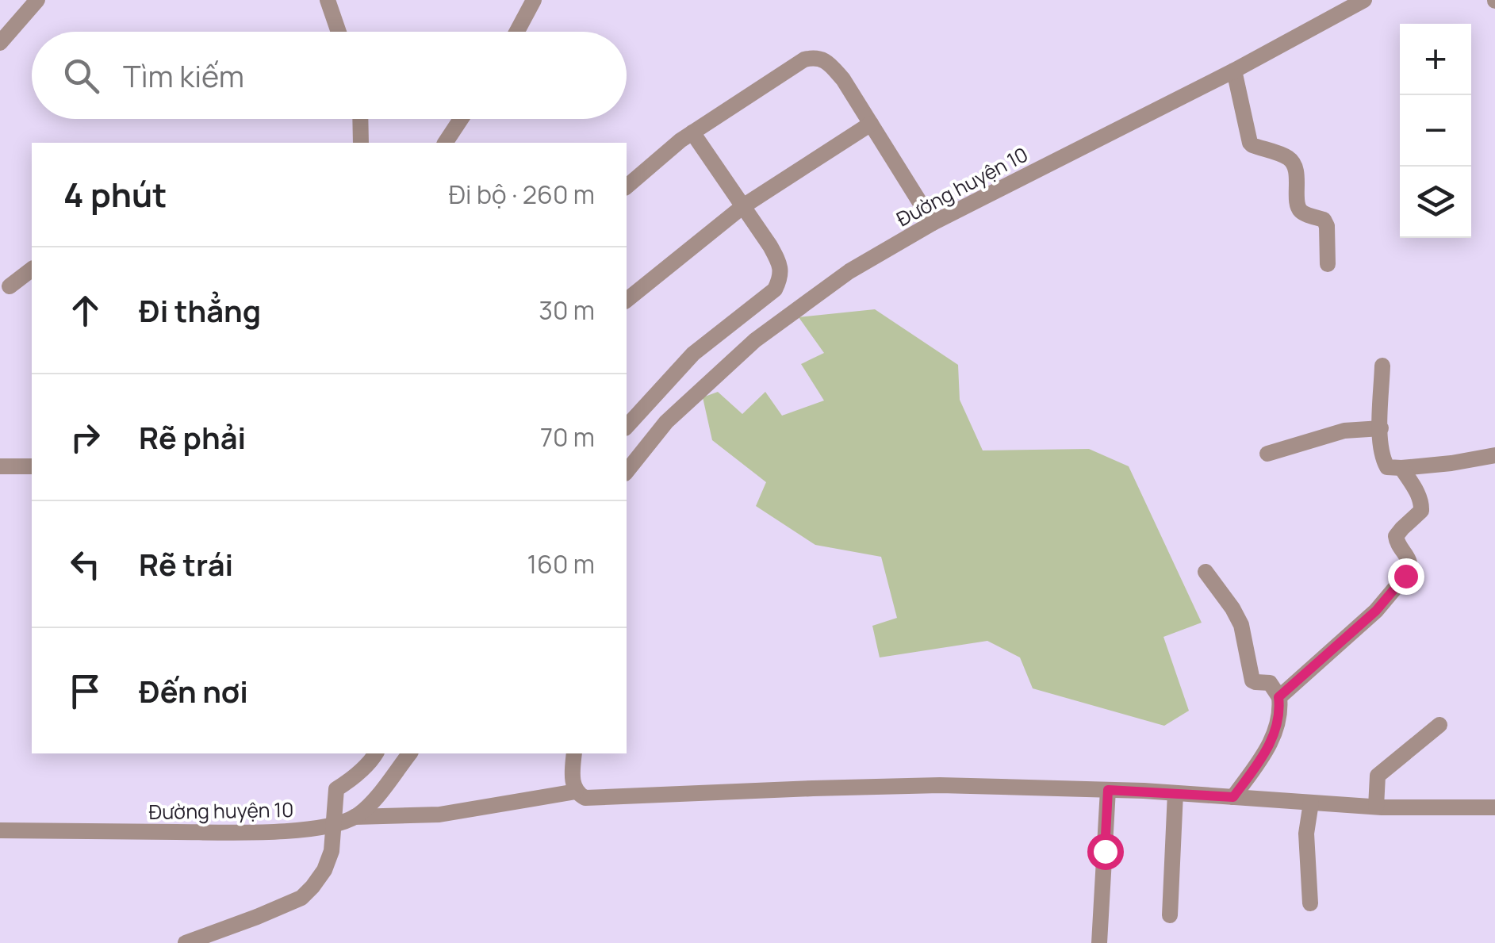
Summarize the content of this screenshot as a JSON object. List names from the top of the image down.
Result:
{
  "streets": {
    "street": ["Đường huyện 10"]
  },
  "page": {
    "map_buttons": ["+", "−"],
    "search": "Tìm kiếm",
    "heading": ["4 phút", "Đi bộ · 260 m"],
    "list": [
      ["Đi thẳng", "30 m"],
      ["Rẽ phải", "70 m"],
      ["Rẽ trái", "160 m"],
      "Đến nơi"
    ]
  }
}
